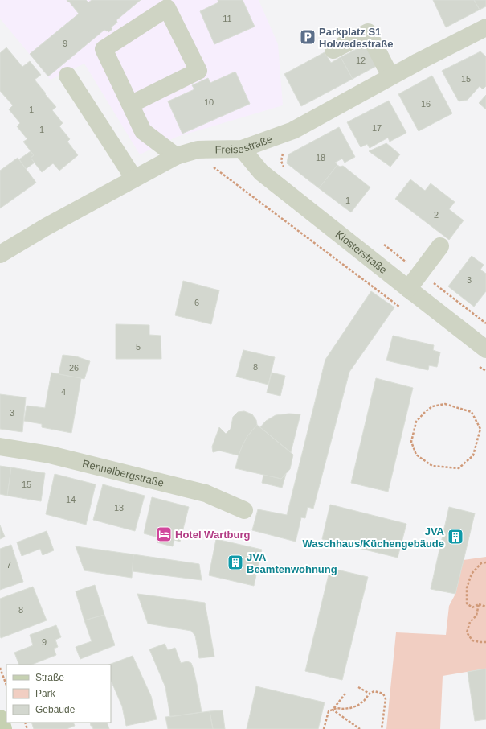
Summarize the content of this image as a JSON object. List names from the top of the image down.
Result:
{
  "streets": {
    "street": ["Freisestraße", "Klosterstraße", "Rennelbergstraße"]
  },
  "crossings": [
    ["Freisestraße", "Klosterstraße"]
  ],
  "places": {
    "parking": ["Parkplatz S1 Holwedestraße"],
    "hotel": ["Hotel Wartburg"],
    "building": ["JVA Waschhaus/Küchengebäude", "JVA Beamtenwohnung"]
  },
  "house_numbers": [
    "11",
    "9",
    "12",
    "15",
    "10",
    "16",
    "1",
    "17",
    "1",
    "18",
    "1",
    "2",
    "3",
    "6",
    "5",
    "8",
    "26",
    "4",
    "3",
    "15",
    "14",
    "13",
    "7",
    "8",
    "9"
  ],
  "legend": ["Straße", "Park", "Gebäude"]
}
